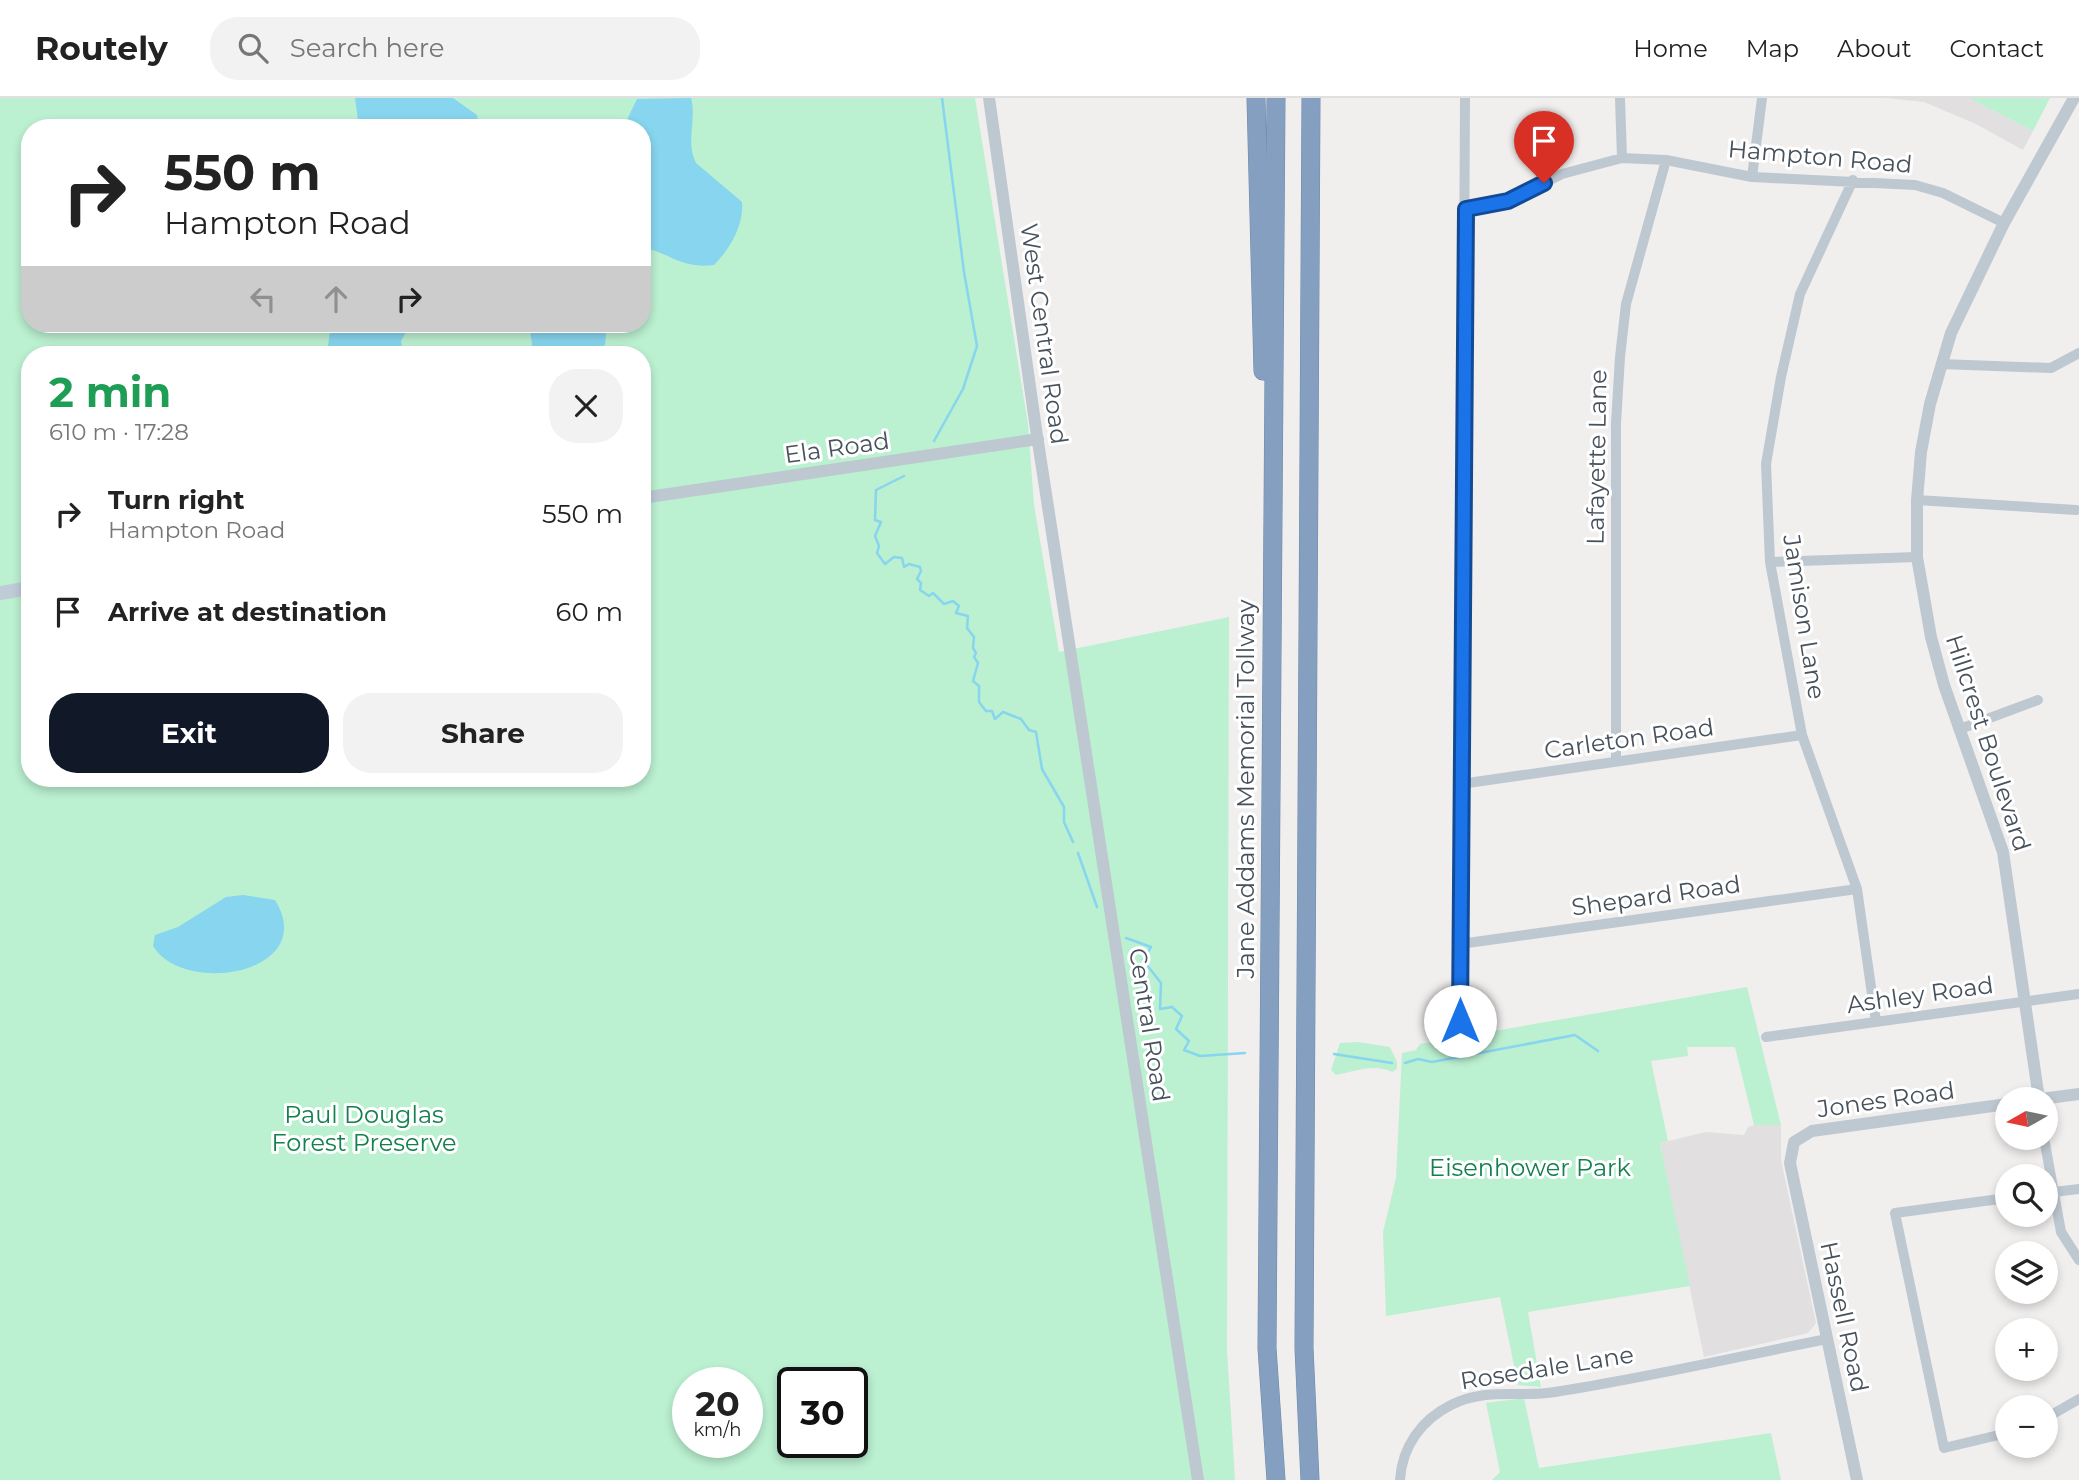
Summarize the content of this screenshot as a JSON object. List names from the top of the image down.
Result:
{
  "streets": {
    "highway": ["Jane Addams Memorial Tollway"],
    "street": [
      "Hampton Road",
      "West Central Road",
      "Ela Road",
      "Lafayette Lane",
      "Jamison Lane",
      "Carleton Road",
      "Hillcrest Boulevard",
      "Shepard Road",
      "Ashley Road",
      "Central Road",
      "Jones Road",
      "Hassell Road",
      "Rosedale Lane"
    ]
  },
  "crossings": [
    ["Hampton Road", "Lafayette Lane"],
    ["Hampton Road", "Jamison Lane"],
    ["Hampton Road", "Hillcrest Boulevard"],
    ["West Central Road", "Ela Road"],
    ["West Central Road", "Central Road"],
    ["Lafayette Lane", "Carleton Road"],
    ["Jamison Lane", "Carleton Road"],
    ["Jamison Lane", "Shepard Road"],
    ["Jamison Lane", "Ashley Road"],
    ["Hillcrest Boulevard", "Ashley Road"],
    ["Jones Road", "Hassell Road"],
    ["Hassell Road", "Rosedale Lane"]
  ],
  "parks": ["Paul Douglas Forest Preserve", "Eisenhower Park"],
  "north": "left",
  "page": {
    "header": "Routely",
    "search": "Search here",
    "nav": [
      "Home",
      "Map",
      "About",
      "Contact"
    ],
    "turn": ["550 m", "Hampton Road"],
    "heading": ["2 min", "610 m · 17:28"],
    "list": [
      {
        "name": "Turn right",
        "note": "Hampton Road",
        "value": "550 m"
      },
      {
        "name": "Arrive at destination",
        "value": "60 m"
      }
    ],
    "buttons": ["Exit", "Share"],
    "map_buttons": ["+", "−"],
    "speed": "20 km/h",
    "limit": "30"
  }
}
